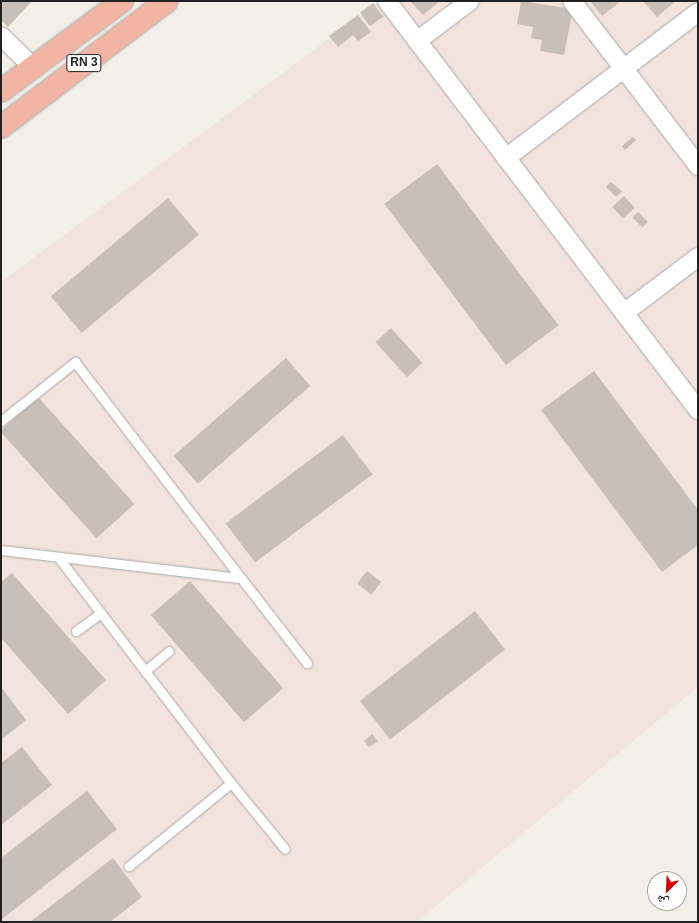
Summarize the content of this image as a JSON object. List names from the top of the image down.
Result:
{
  "streets": {
    "highway": ["RN 3"]
  },
  "north": "bottom left"
}
